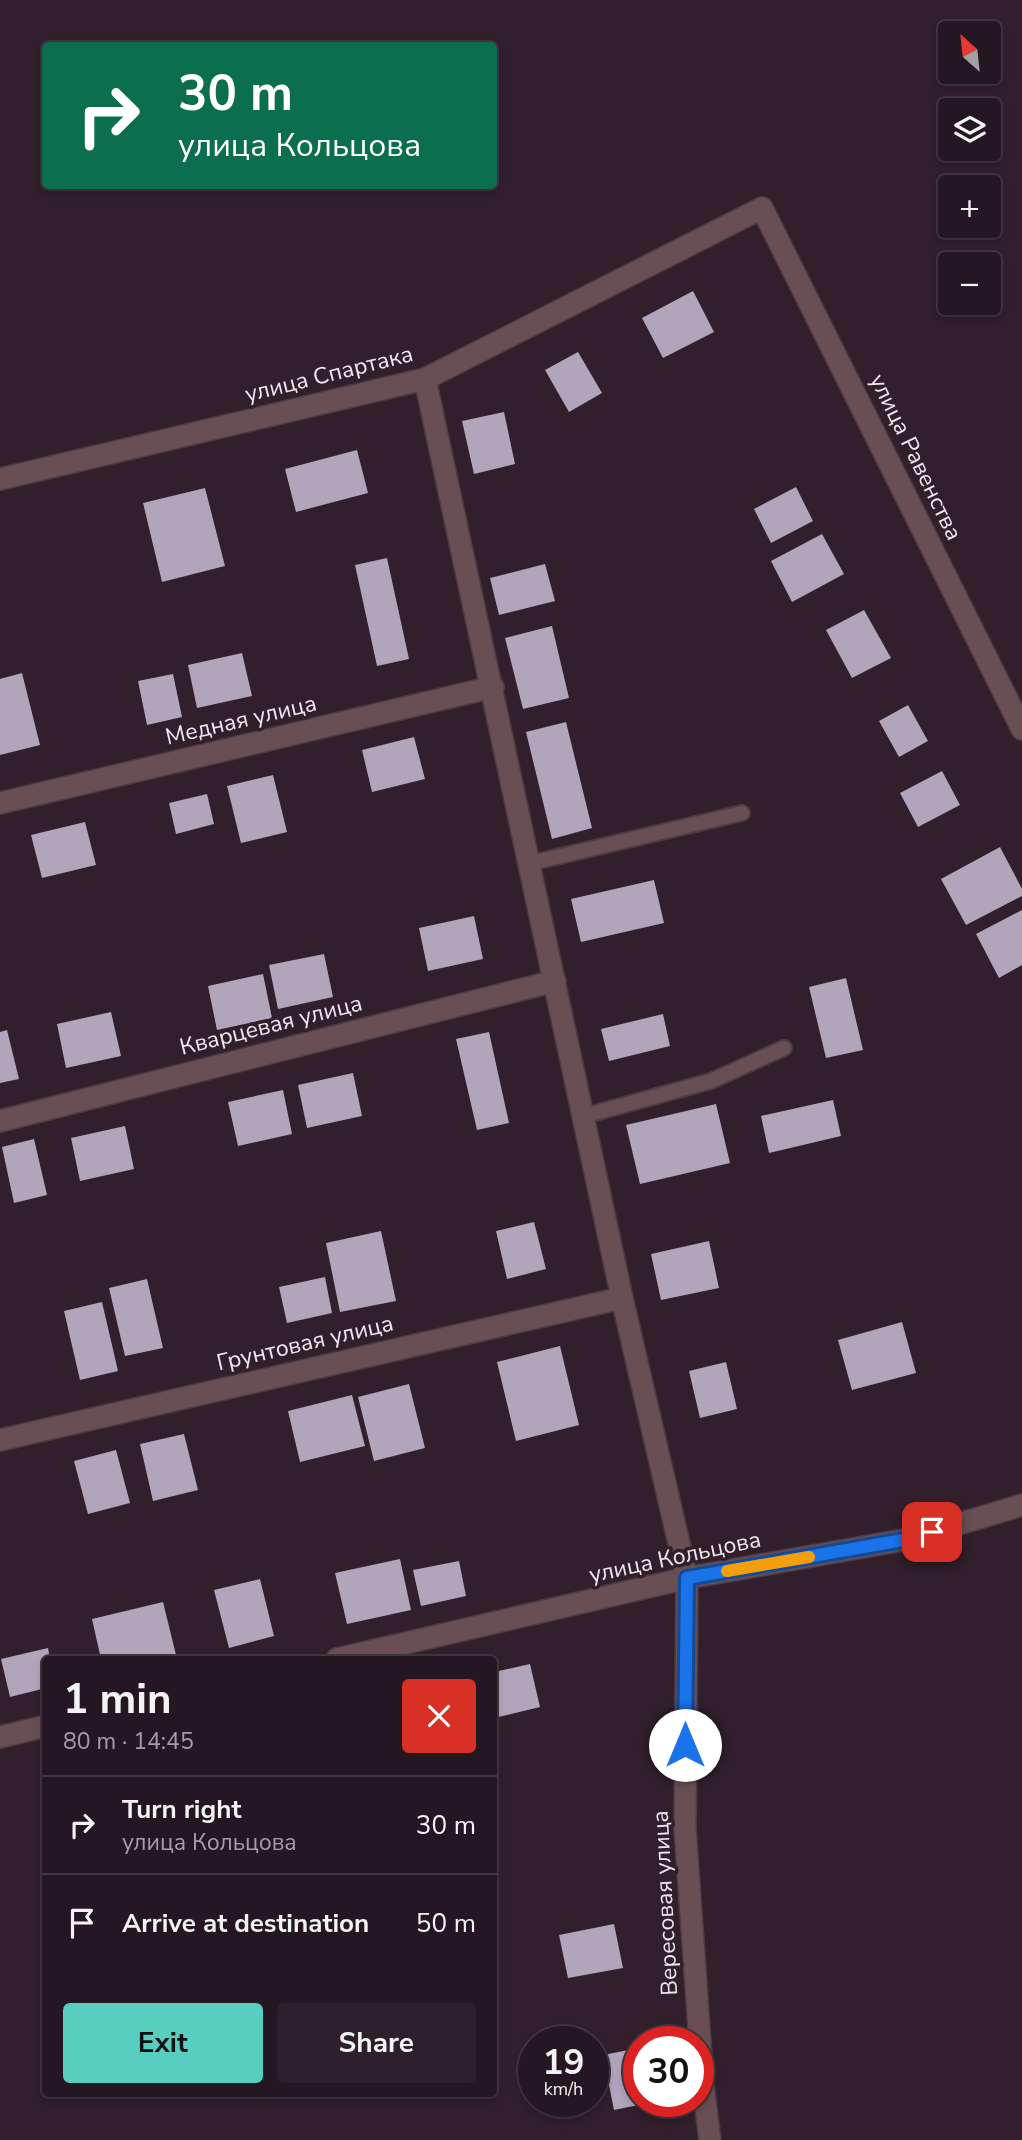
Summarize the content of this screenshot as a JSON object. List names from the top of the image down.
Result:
{
  "streets": {
    "street": [
      "улица Спартака",
      "улица Равенства",
      "Медная улица",
      "Кварцевая улица",
      "Грунтовая улица",
      "улица Кольцова",
      "Вересовая улица"
    ]
  },
  "crossings": [
    ["улица Спартака", "улица Равенства"],
    ["улица Спартака", "Вересовая улица"],
    ["Медная улица", "Вересовая улица"],
    ["Кварцевая улица", "Вересовая улица"],
    ["Грунтовая улица", "Вересовая улица"],
    ["улица Кольцова", "Вересовая улица"]
  ],
  "north": "top left",
  "page": {
    "map_buttons": ["+", "−"],
    "turn": ["30 m", "улица Кольцова"],
    "heading": ["1 min", "80 m · 14:45"],
    "list": [
      {
        "name": "Turn right",
        "note": "улица Кольцова",
        "value": "30 m"
      },
      {
        "name": "Arrive at destination",
        "value": "50 m"
      }
    ],
    "buttons": ["Exit", "Share"],
    "speed": "19 km/h",
    "limit": "30"
  }
}
